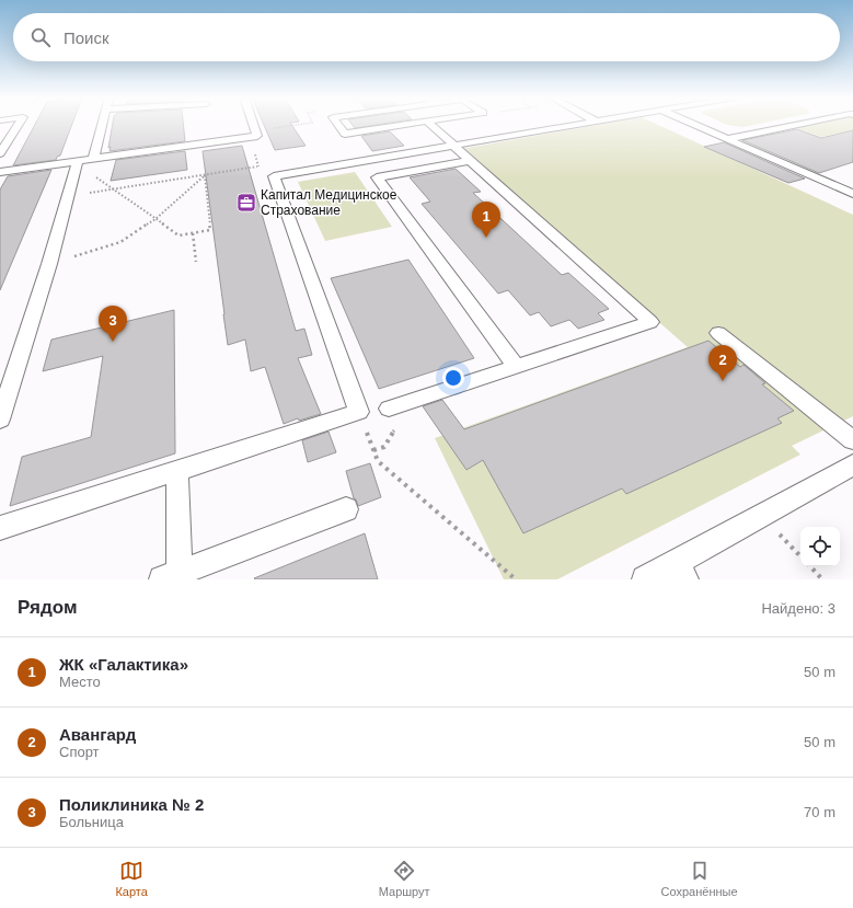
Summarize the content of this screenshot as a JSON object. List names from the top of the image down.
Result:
{
  "places": {
    "office": ["Капитал Медицинское Страхование"]
  },
  "page": {
    "search": "Поиск",
    "pins": ["1", "3", "2"],
    "heading": ["Рядом", "Найдено: 3"],
    "list": [
      {
        "mark": "1",
        "name": "ЖК «Галактика»",
        "note": "Место",
        "value": "50 m"
      },
      {
        "mark": "2",
        "name": "Авангард",
        "note": "Спорт",
        "value": "50 m"
      },
      {
        "mark": "3",
        "name": "Поликлиника № 2",
        "note": "Больница",
        "value": "70 m"
      }
    ],
    "nav": ["Карта", "Маршрут", "Сохранённые"]
  }
}
